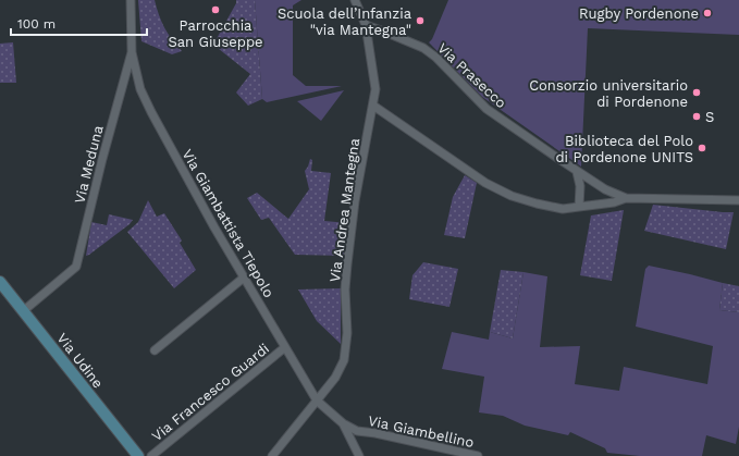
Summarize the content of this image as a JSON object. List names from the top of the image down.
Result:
{
  "streets": {
    "main road": ["Via Udine"],
    "street": [
      "Via Prasecco",
      "Via Meduna",
      "Via Andrea Mantegna",
      "Via Giambattista Tiepolo",
      "Via Francesco Guardi",
      "Via Giambellino"
    ]
  },
  "crossings": [
    ["Via Prasecco", "Via Andrea Mantegna"],
    ["Via Meduna", "Via Giambattista Tiepolo"],
    ["Via Meduna", "Via Udine"],
    ["Via Andrea Mantegna", "Via Giambattista Tiepolo"],
    ["Via Andrea Mantegna", "Via Giambellino"],
    ["Via Giambattista Tiepolo", "Via Francesco Guardi"],
    ["Via Giambattista Tiepolo", "Via Giambellino"]
  ],
  "places": [
    "Parrocchia San Giuseppe",
    "Rugby Pordenone",
    "Scuola dell’Infanzia \"via Mantegna\"",
    "Consorzio universitario di Pordenone",
    "S",
    "Biblioteca del Polo di Pordenone UNITS"
  ],
  "scale_bar": "100 m"
}
